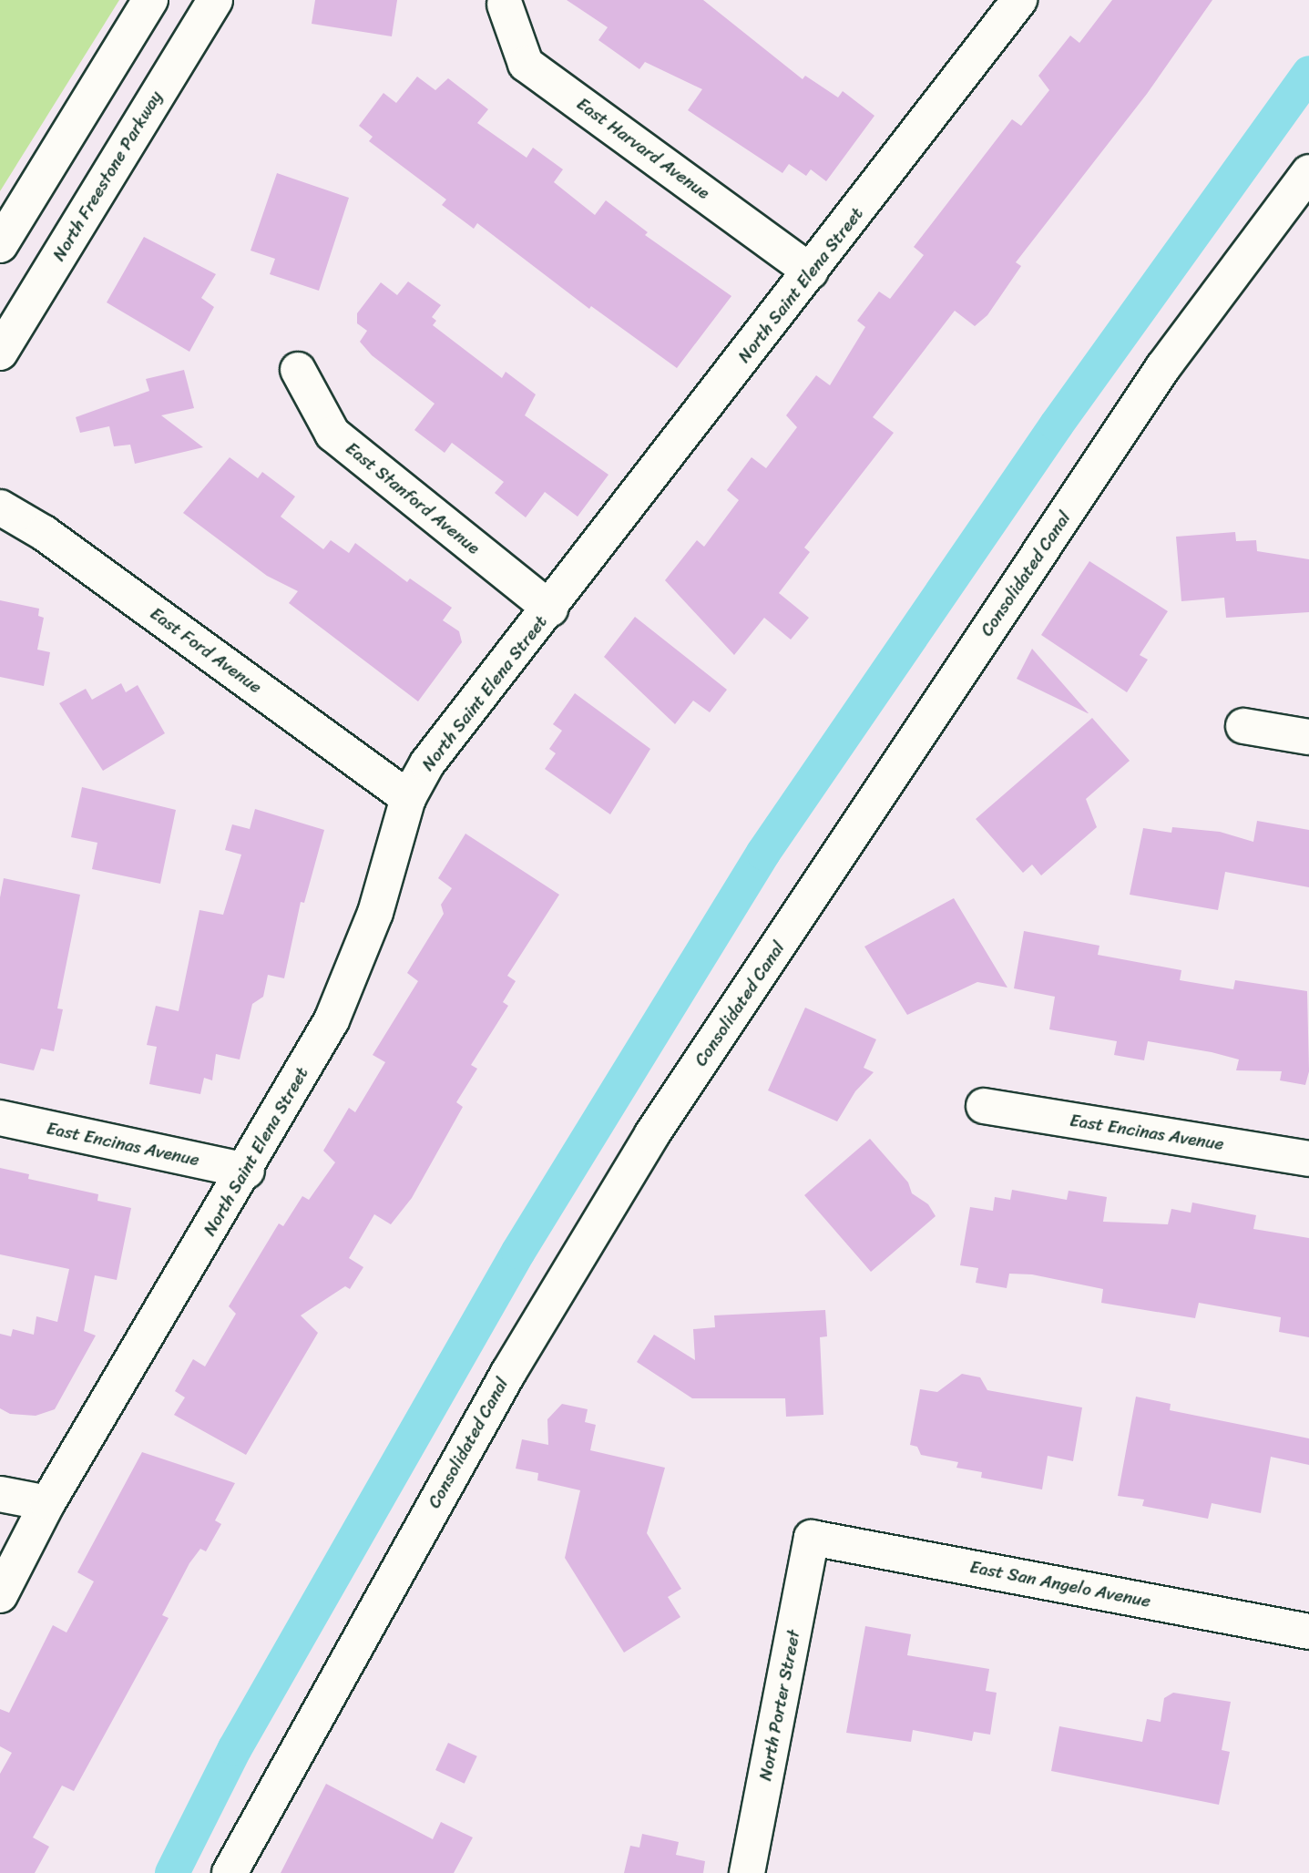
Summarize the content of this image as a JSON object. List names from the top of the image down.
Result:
{
  "streets": {
    "street": [
      "East Harvard Avenue",
      "North Freestone Parkway",
      "North Saint Elena Street",
      "East Stanford Avenue",
      "Consolidated Canal",
      "East Ford Avenue",
      "East Encinas Avenue",
      "East San Angelo Avenue",
      "North Porter Street"
    ]
  },
  "crossings": [
    ["East Harvard Avenue", "North Saint Elena Street"],
    ["North Saint Elena Street", "East Stanford Avenue"],
    ["North Saint Elena Street", "East Ford Avenue"],
    ["North Saint Elena Street", "East Encinas Avenue"],
    ["East San Angelo Avenue", "North Porter Street"]
  ]
}
